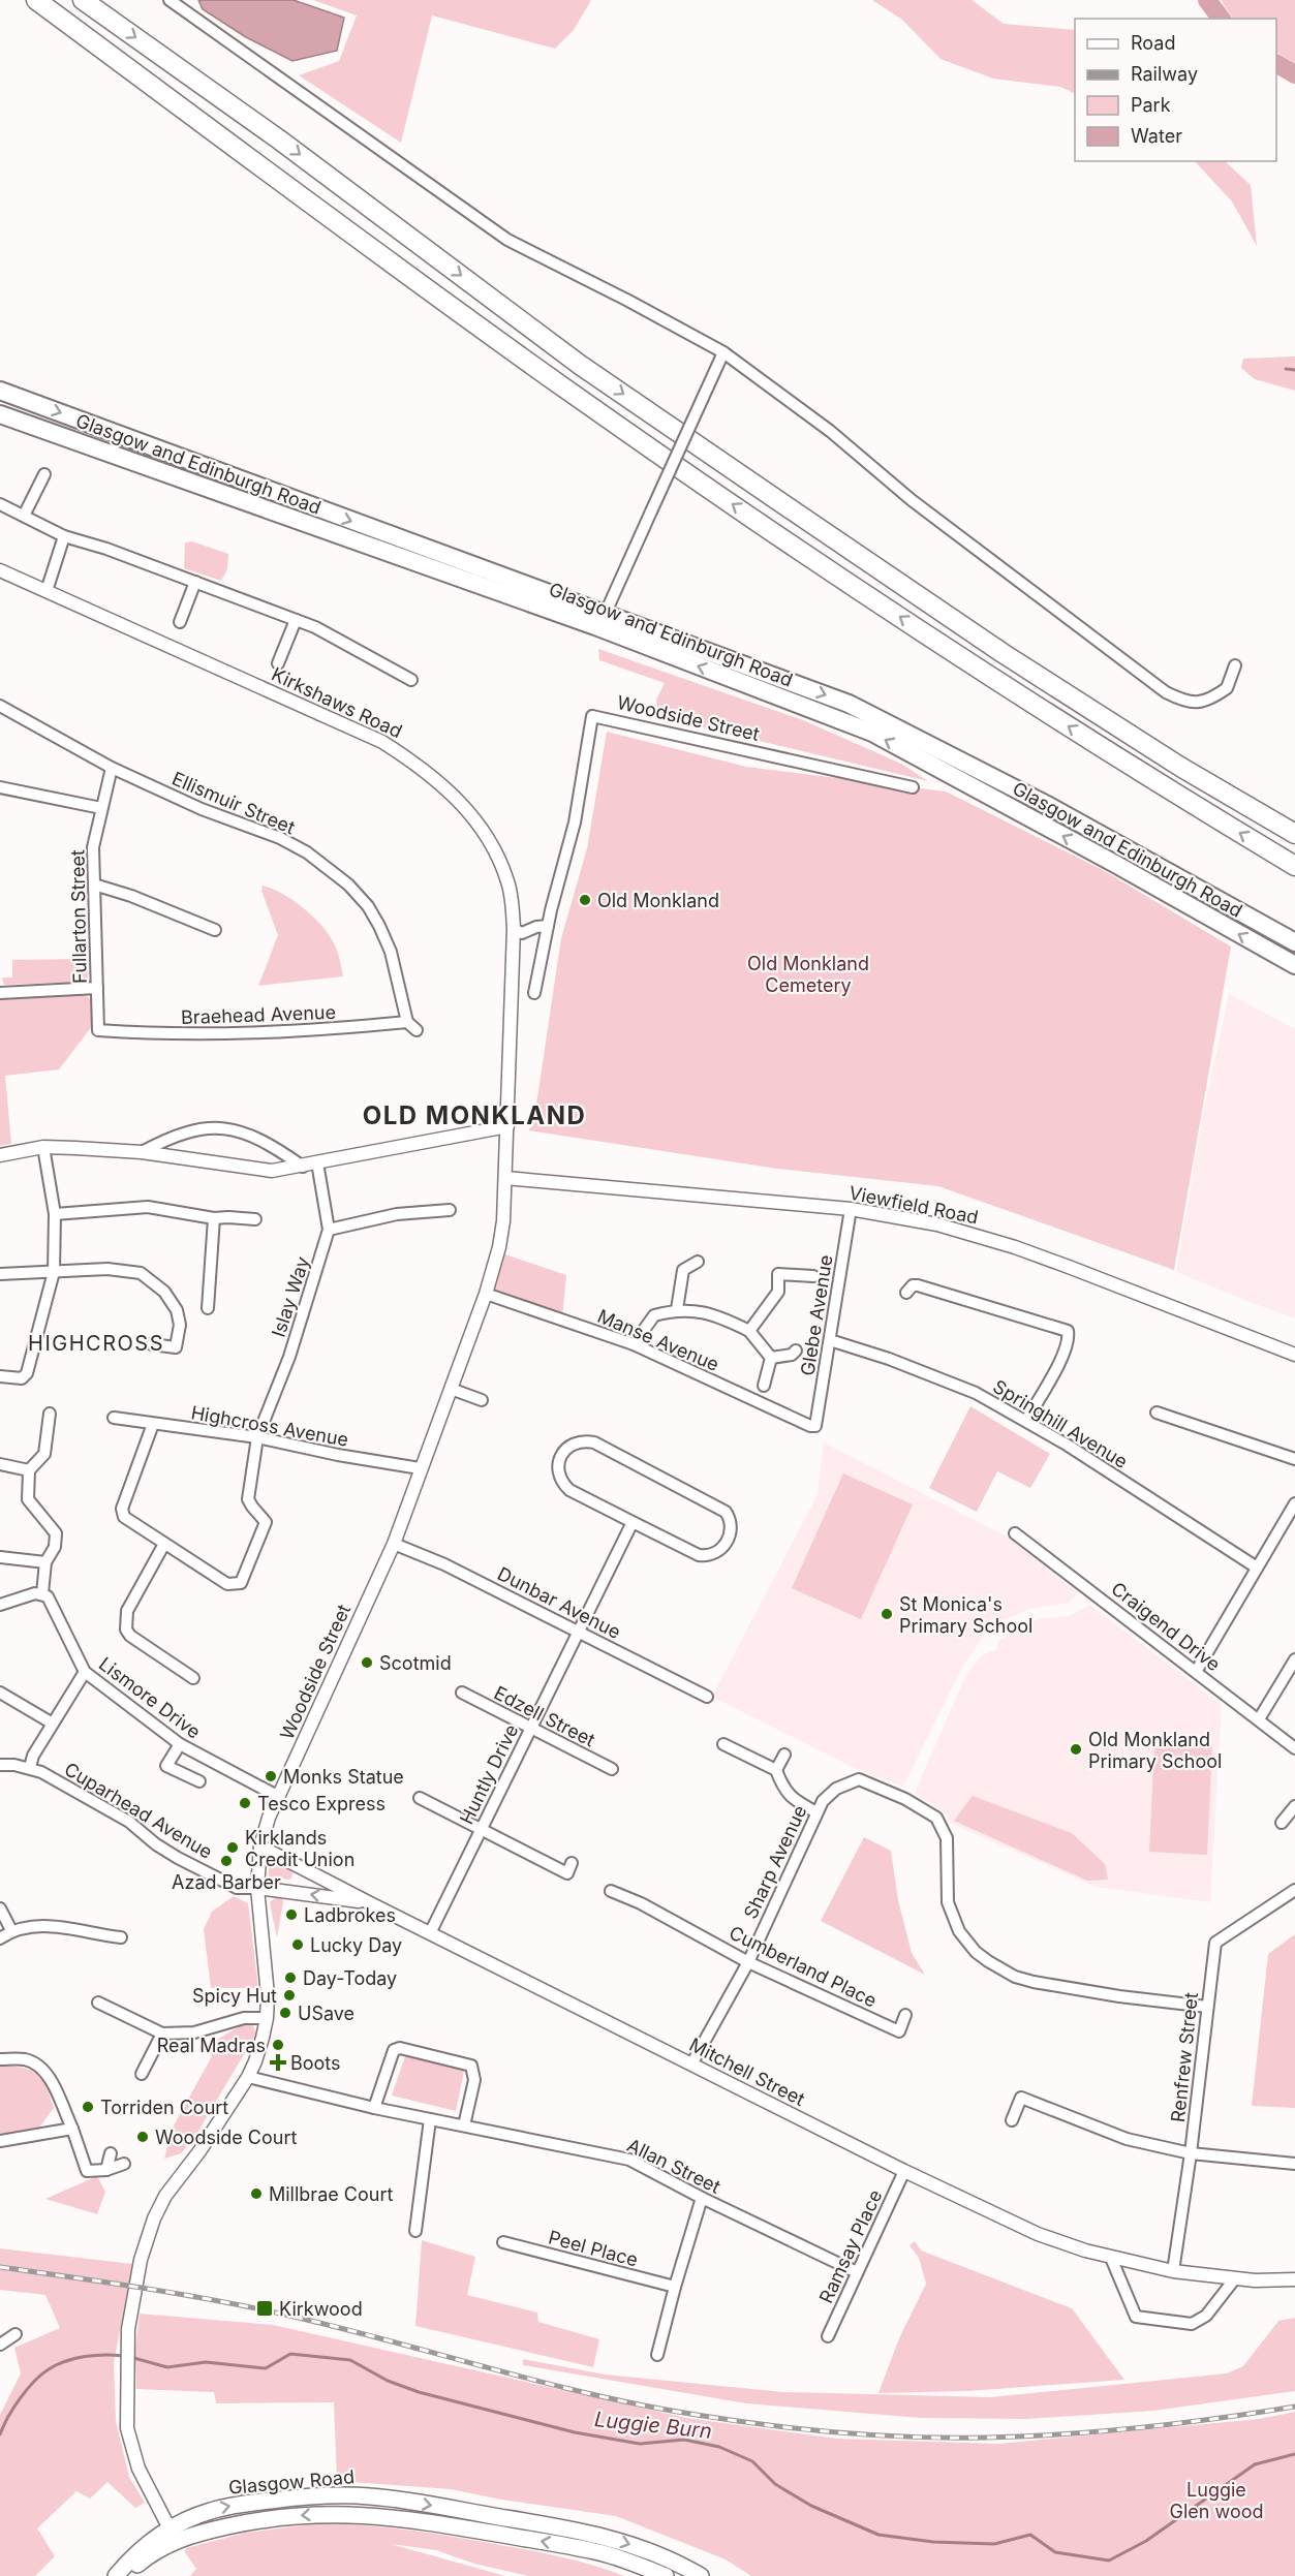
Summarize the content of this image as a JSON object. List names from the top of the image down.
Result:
{
  "streets": {
    "highway": ["Glasgow and Edinburgh Road"],
    "main road": ["Glasgow Road"],
    "street": [
      "Kirkshaws Road",
      "Woodside Street",
      "Ellismuir Street",
      "Fullarton Street",
      "Braehead Avenue",
      "Viewfield Road",
      "Islay Way",
      "Glebe Avenue",
      "Manse Avenue",
      "Springhill Avenue",
      "Highcross Avenue",
      "Dunbar Avenue",
      "Craigend Drive",
      "Lismore Drive",
      "Edzell Street",
      "Huntly Drive",
      "Cuparhead Avenue",
      "Sharp Avenue",
      "Cumberland Place",
      "Renfrew Street",
      "Mitchell Street",
      "Allan Street",
      "Ramsay Place",
      "Peel Place"
    ]
  },
  "crossings": [
    ["Kirkshaws Road", "Woodside Street"],
    ["Woodside Street", "Viewfield Road"],
    ["Woodside Street", "Manse Avenue"],
    ["Woodside Street", "Highcross Avenue"],
    ["Woodside Street", "Dunbar Avenue"],
    ["Woodside Street", "Lismore Drive"],
    ["Woodside Street", "Cuparhead Avenue"],
    ["Woodside Street", "Mitchell Street"],
    ["Woodside Street", "Allan Street"],
    ["Woodside Street", "Glasgow Road"],
    ["Ellismuir Street", "Fullarton Street"],
    ["Ellismuir Street", "Braehead Avenue"],
    ["Fullarton Street", "Braehead Avenue"],
    ["Viewfield Road", "Glebe Avenue"],
    ["Islay Way", "Highcross Avenue"],
    ["Glebe Avenue", "Manse Avenue"],
    ["Glebe Avenue", "Springhill Avenue"],
    ["Dunbar Avenue", "Huntly Drive"],
    ["Edzell Street", "Huntly Drive"],
    ["Huntly Drive", "Mitchell Street"],
    ["Cuparhead Avenue", "Mitchell Street"],
    ["Sharp Avenue", "Cumberland Place"],
    ["Sharp Avenue", "Renfrew Street"],
    ["Sharp Avenue", "Mitchell Street"],
    ["Renfrew Street", "Mitchell Street"],
    ["Mitchell Street", "Ramsay Place"],
    ["Allan Street", "Ramsay Place"]
  ],
  "districts": ["OLD MONKLAND", "HIGHCROSS"],
  "water": ["Luggie Burn"],
  "parks": ["Old Monkland Cemetery", "Luggie Glen wood"],
  "places": {
    "other": [
      "Old Monkland",
      "St Monica's Primary School",
      "Scotmid",
      "Old Monkland Primary School",
      "Monks Statue",
      "Tesco Express",
      "Kirklands Credit Union",
      "Azad Barber",
      "Ladbrokes",
      "Lucky Day",
      "Day-Today",
      "Spicy Hut",
      "USave",
      "Real Madras",
      "Torriden Court",
      "Woodside Court",
      "Millbrae Court"
    ],
    "health": ["Boots"],
    "transit": ["Kirkwood"]
  },
  "legend": [
    "Road",
    "Railway",
    "Park",
    "Water"
  ]
}
